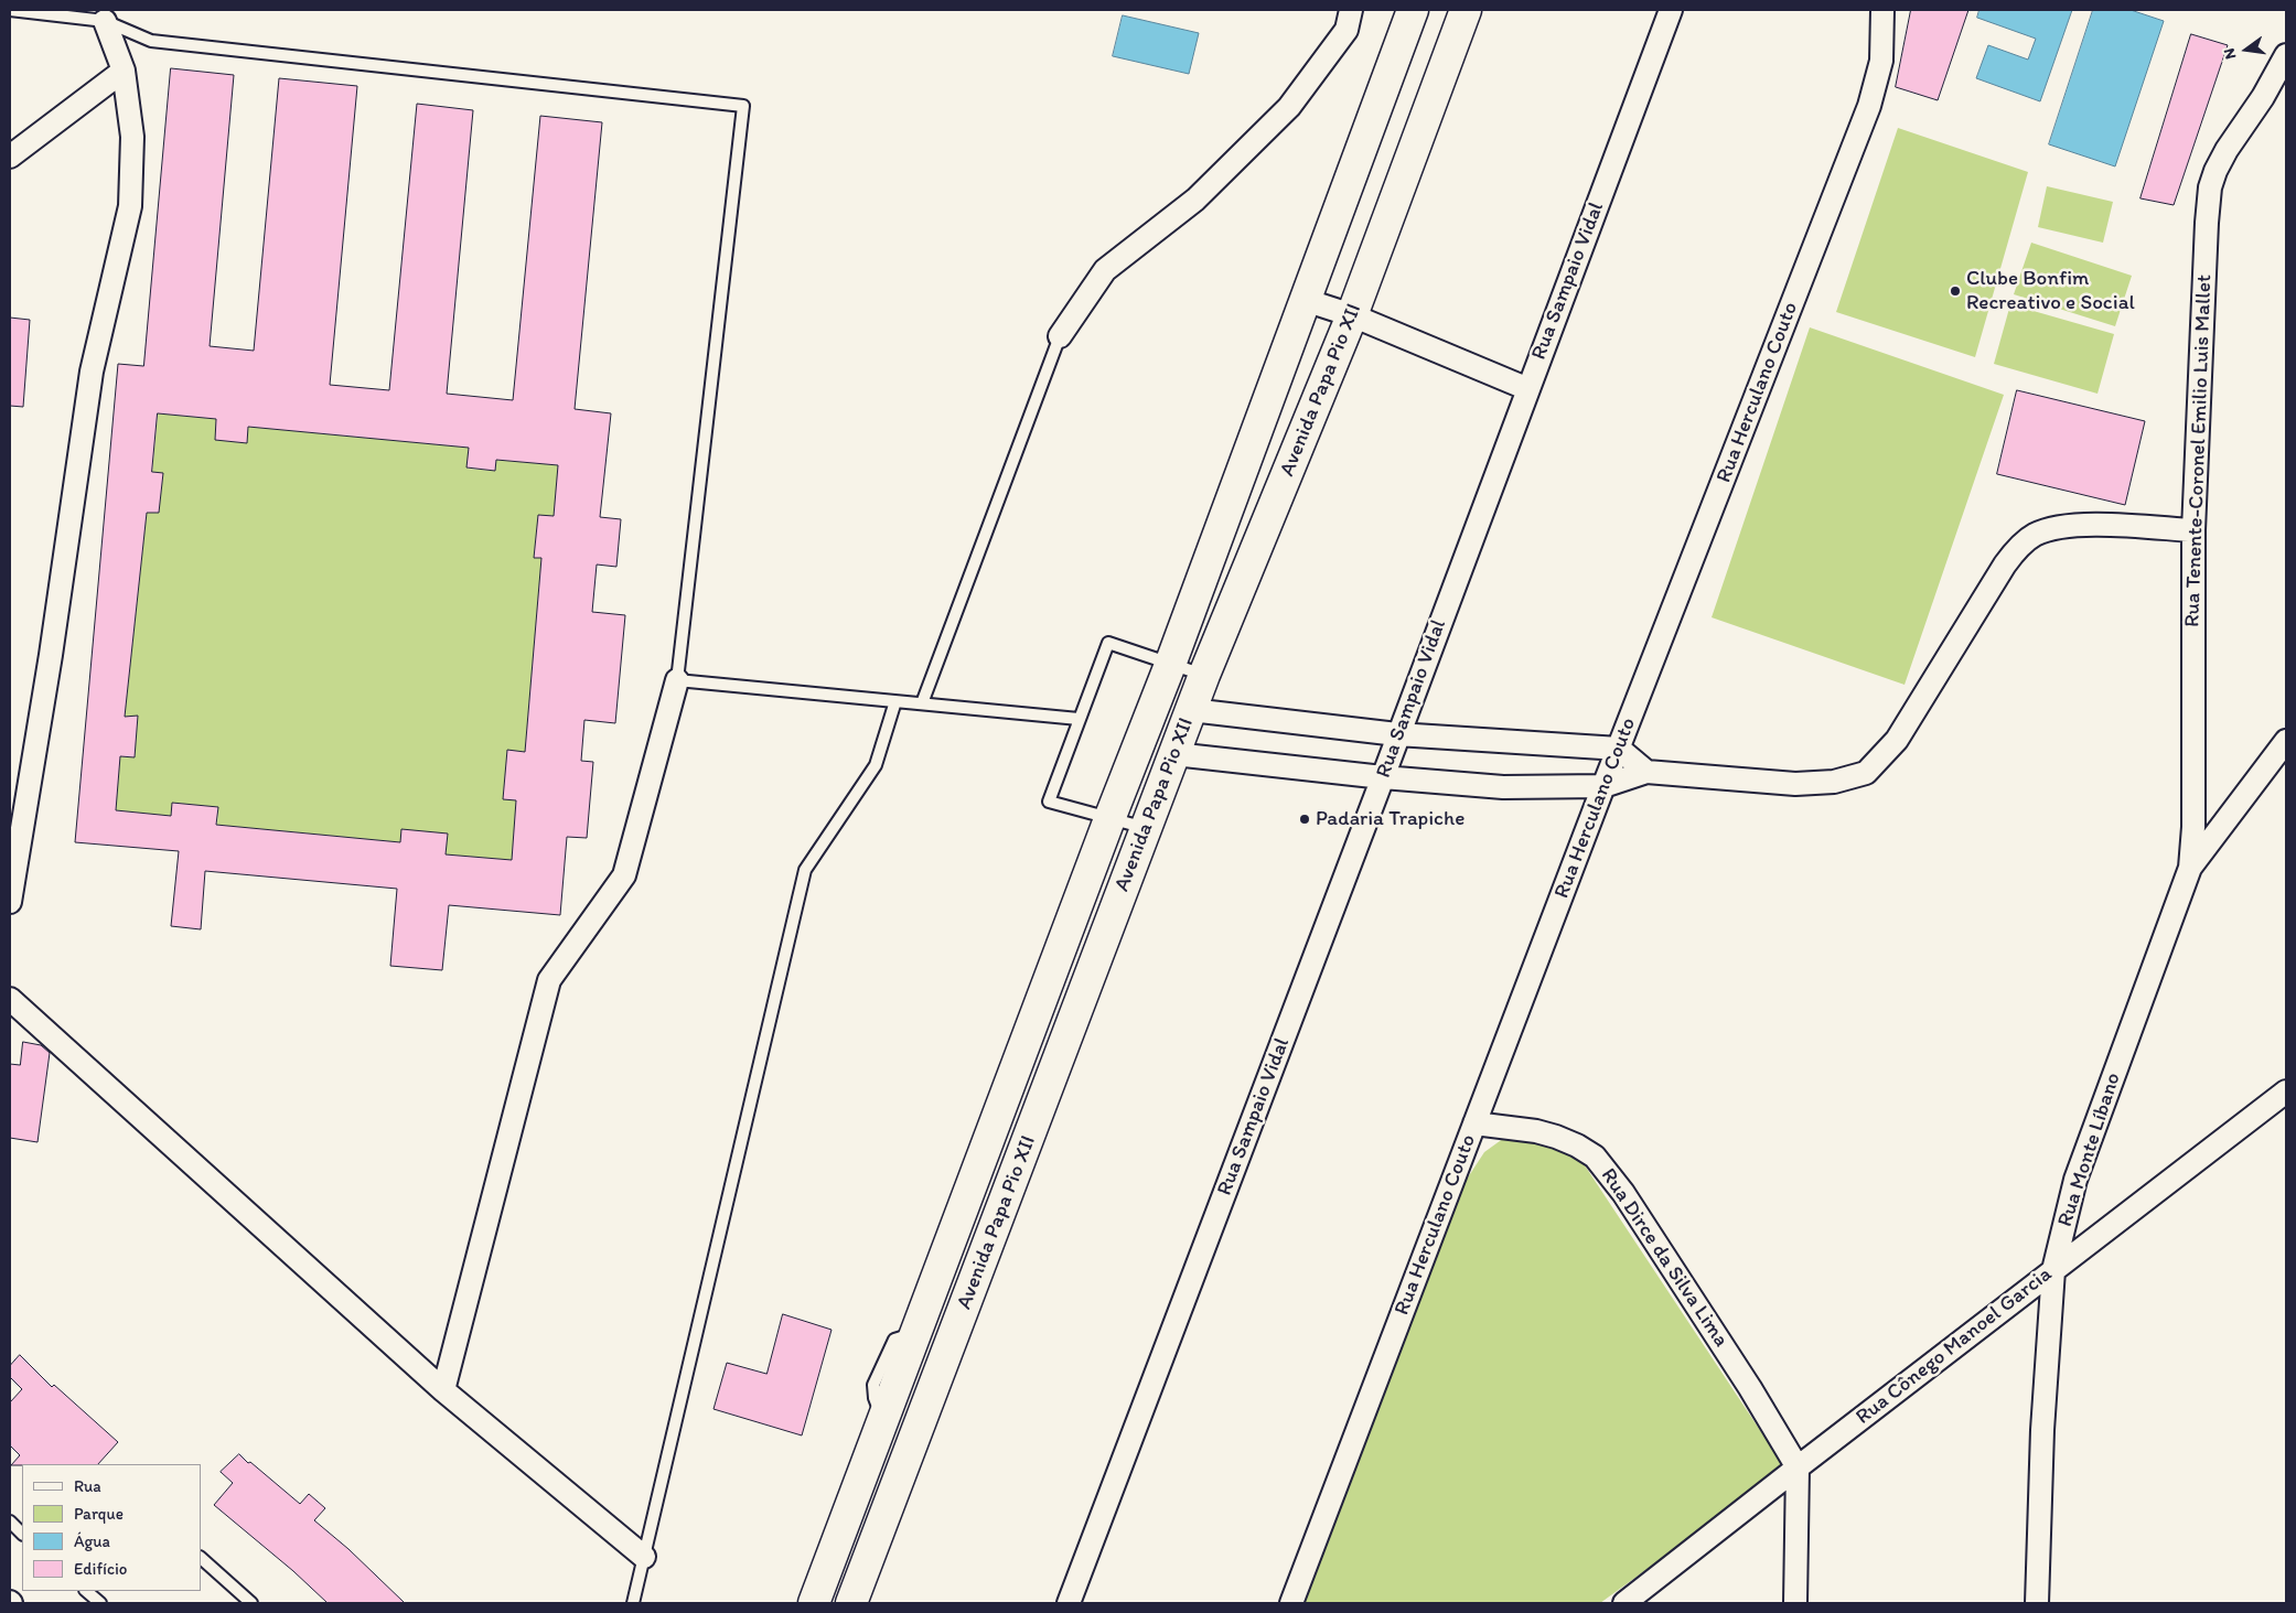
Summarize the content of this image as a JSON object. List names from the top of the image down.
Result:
{
  "streets": {
    "street": [
      "Rua Sampaio Vidal",
      "Avenida Papa Pio XII",
      "Rua Herculano Couto",
      "Rua Tenente-Coronel Emilio Luis Mallet",
      "Rua Monte Líbano",
      "Rua Dirce da Silva Lima",
      "Rua Cônego Manoel Garcia"
    ]
  },
  "crossings": [
    ["Rua Herculano Couto", "Rua Dirce da Silva Lima"],
    ["Rua Tenente-Coronel Emilio Luis Mallet", "Rua Monte Líbano"],
    ["Rua Monte Líbano", "Rua Cônego Manoel Garcia"],
    ["Rua Dirce da Silva Lima", "Rua Cônego Manoel Garcia"]
  ],
  "places": ["Clube Bonfim Recreativo e Social", "Padaria Trapiche"],
  "legend": [
    "Rua",
    "Parque",
    "Água",
    "Edifício"
  ],
  "north": "left"
}
